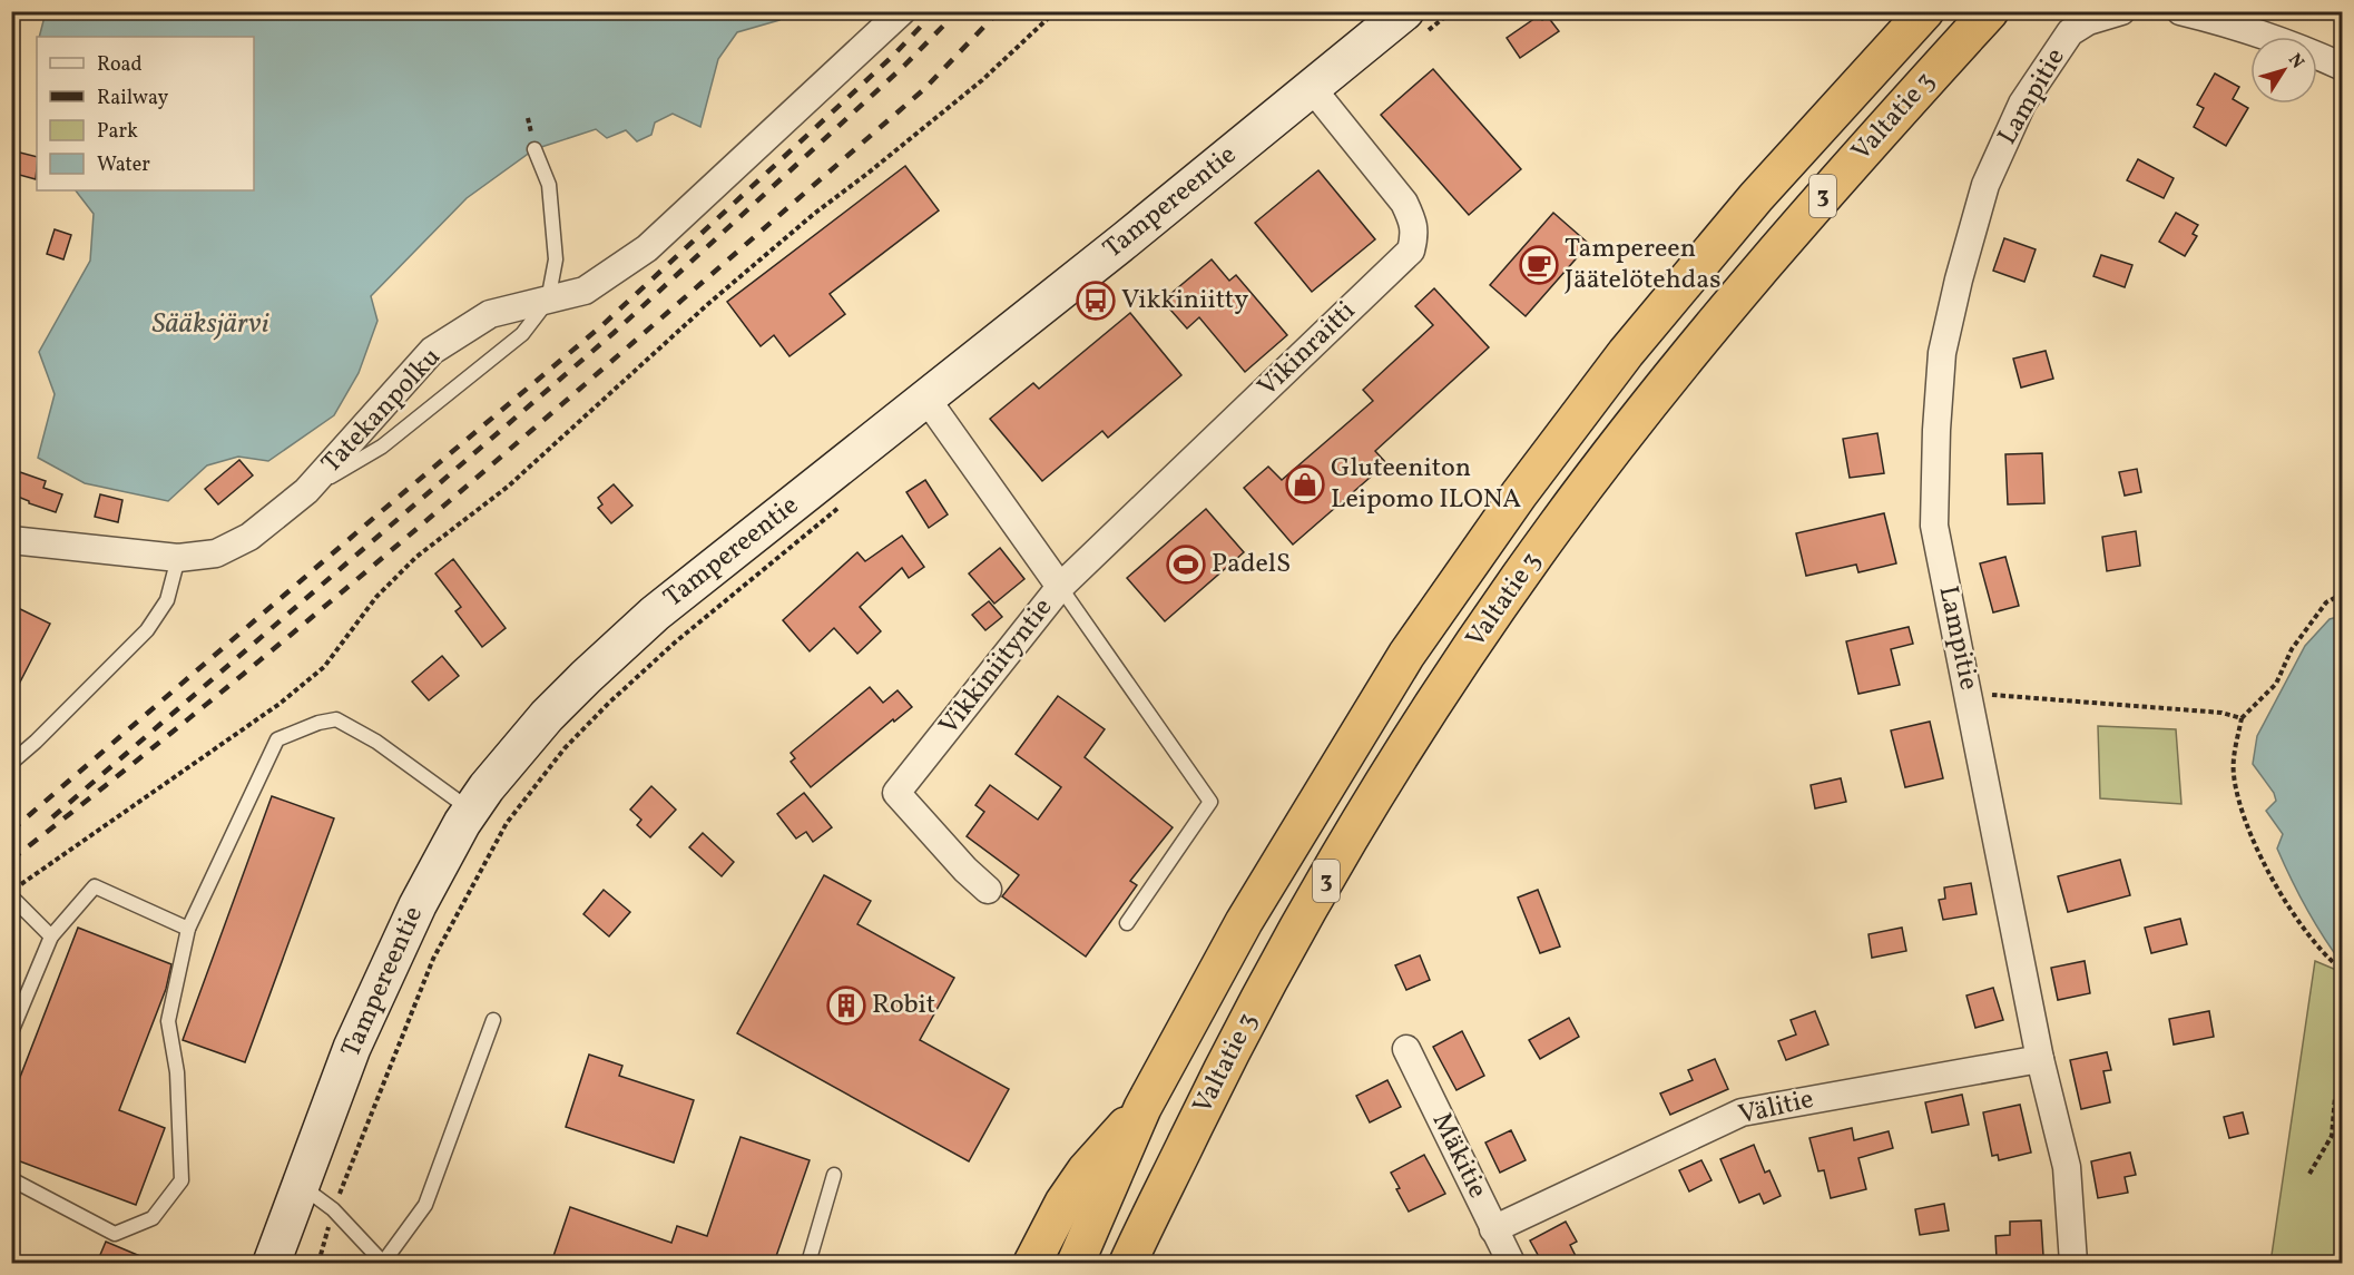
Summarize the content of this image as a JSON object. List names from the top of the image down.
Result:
{
  "streets": {
    "highway": ["Valtatie 3", "3"],
    "main road": ["Tampereentie"],
    "street": [
      "Lampitie",
      "Vikinraitti",
      "Tatekanpolku",
      "Vikkiniityntie",
      "Välitie",
      "Mäkitie"
    ]
  },
  "crossings": [
    ["Lampitie", "Välitie"],
    ["Tampereentie", "Vikinraitti"],
    ["Tampereentie", "Vikkiniityntie"],
    ["Vikinraitti", "Vikkiniityntie"],
    ["Välitie", "Mäkitie"]
  ],
  "water": ["Sääksjärvi"],
  "places": {
    "cafe": ["Tampereen Jäätelötehdas"],
    "bus stop": ["Vikkiniitty"],
    "shop": ["Gluteeniton Leipomo ILONA"],
    "sports": ["PadelS"],
    "building": ["Robit"]
  },
  "legend": [
    "Road",
    "Railway",
    "Park",
    "Water"
  ],
  "north": "top right"
}
